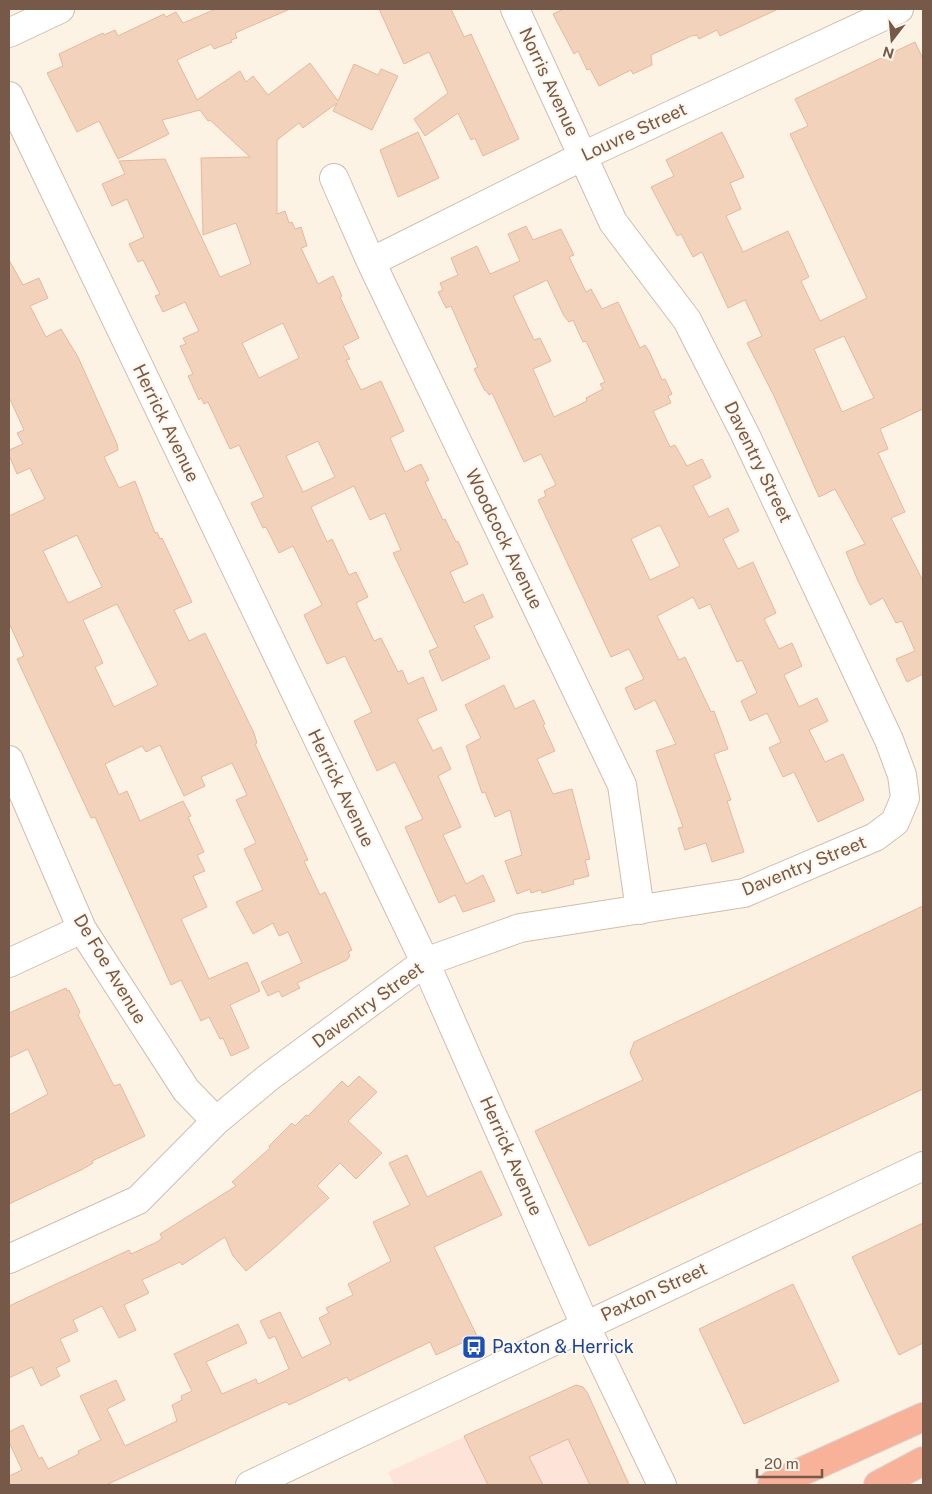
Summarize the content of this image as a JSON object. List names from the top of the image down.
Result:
{
  "streets": {
    "street": [
      "Norris Avenue",
      "Louvre Street",
      "Herrick Avenue",
      "Daventry Street",
      "Woodcock Avenue",
      "De Foe Avenue",
      "Paxton Street"
    ]
  },
  "crossings": [
    ["Norris Avenue", "Louvre Street"],
    ["Norris Avenue", "Daventry Street"],
    ["Louvre Street", "Daventry Street"],
    ["Louvre Street", "Woodcock Avenue"],
    ["Herrick Avenue", "Daventry Street"],
    ["Herrick Avenue", "Paxton Street"],
    ["Daventry Street", "Woodcock Avenue"],
    ["Daventry Street", "De Foe Avenue"]
  ],
  "places": {
    "bus stop": ["Paxton & Herrick"]
  },
  "scale_bar": "20 m",
  "north": "bottom"
}
